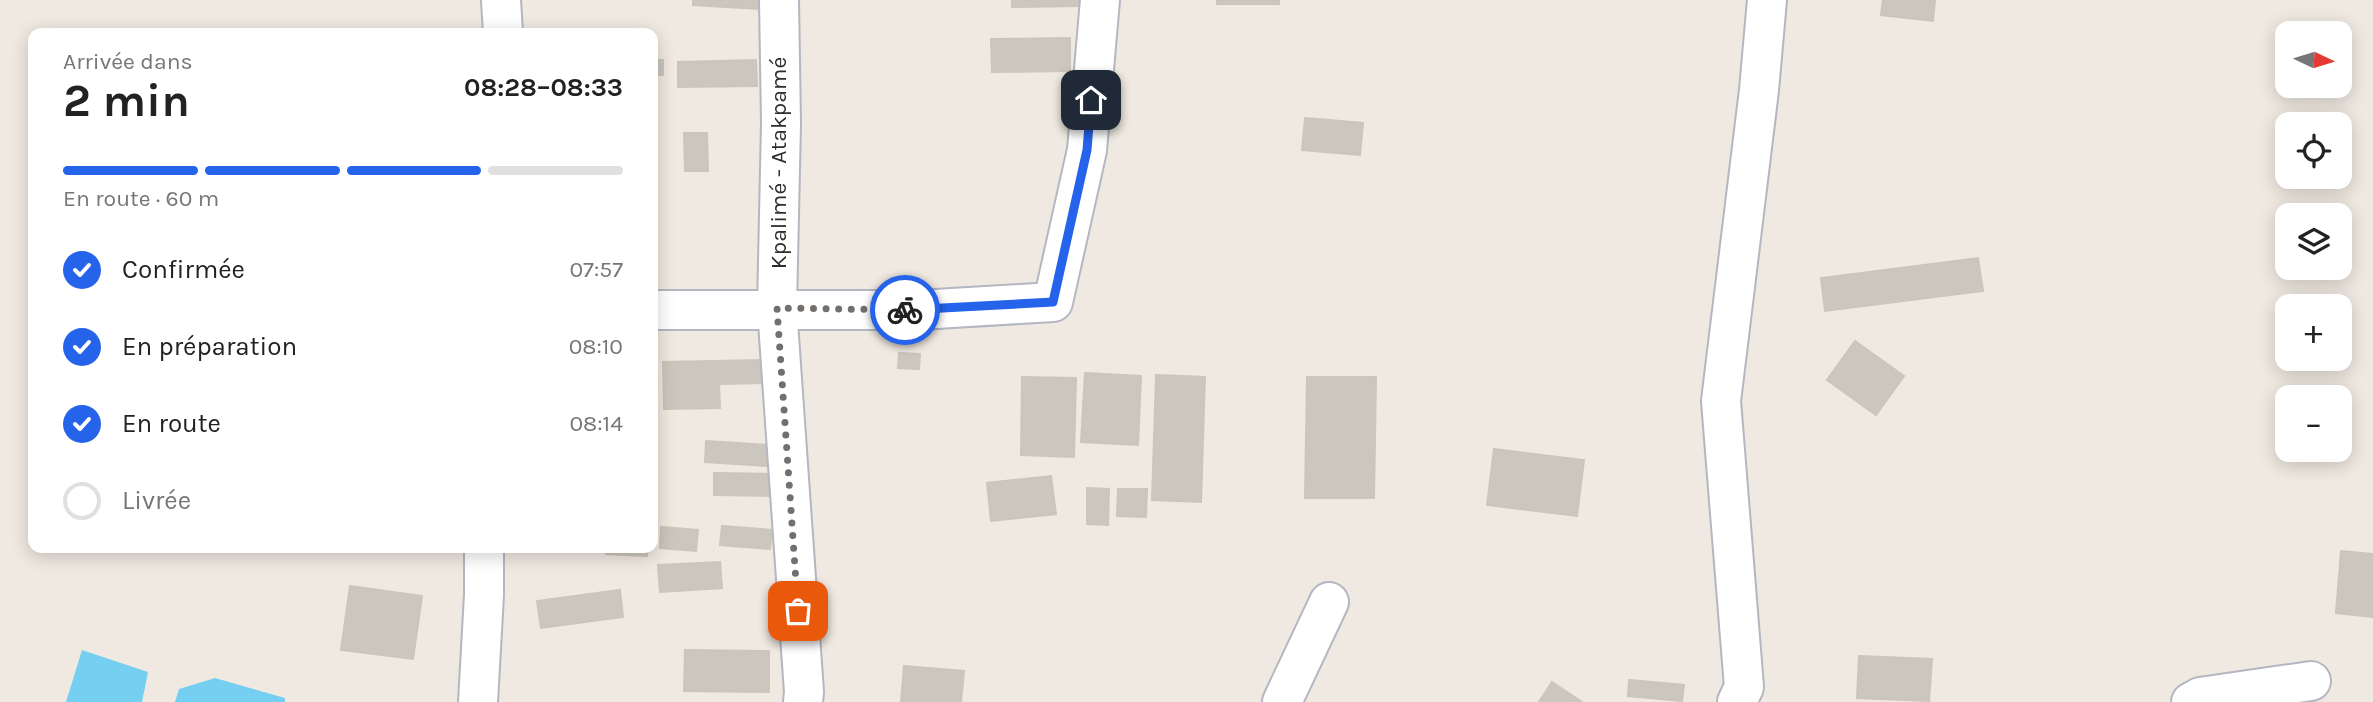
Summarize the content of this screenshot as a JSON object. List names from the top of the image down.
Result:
{
  "streets": {
    "street": ["Kpalimé - Atakpamé"]
  },
  "north": "right",
  "page": {
    "map_buttons": ["+", "−"],
    "heading": ["2 min", "Arrivée dans", "08:28–08:33"],
    "bar": "En route · 60 m",
    "list": [
      ["Confirmée", "07:57"],
      ["En préparation", "08:10"],
      ["En route", "08:14"],
      "Livrée"
    ]
  }
}
